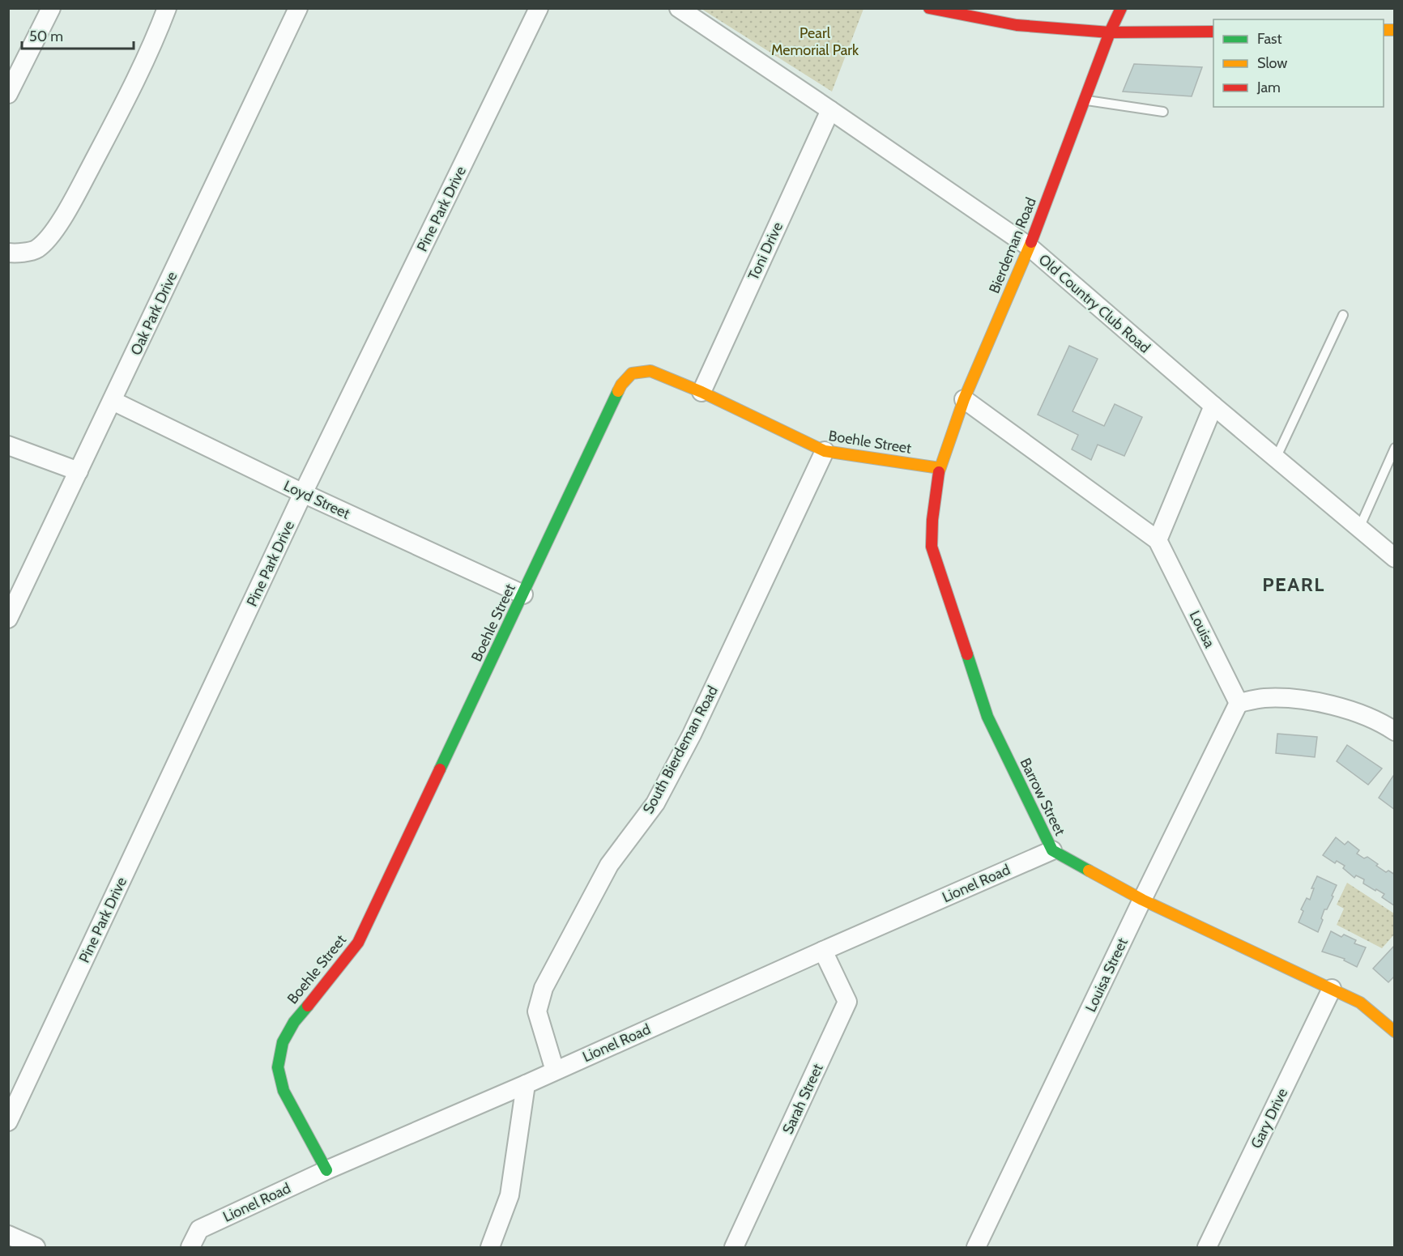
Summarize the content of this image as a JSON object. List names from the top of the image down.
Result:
{
  "streets": {
    "street": [
      "Pine Park Drive",
      "Bierdeman Road",
      "Toni Drive",
      "Old Country Club Road",
      "Oak Park Drive",
      "Boehle Street",
      "Loyd Street",
      "Louisa",
      "South Bierdeman Road",
      "Barrow Street",
      "Lionel Road",
      "Louisa Street",
      "Sarah Street",
      "Gary Drive"
    ]
  },
  "crossings": [
    ["Pine Park Drive", "Loyd Street"],
    ["Bierdeman Road", "Old Country Club Road"],
    ["Bierdeman Road", "Boehle Street"],
    ["Bierdeman Road", "Barrow Street"],
    ["Toni Drive", "Old Country Club Road"],
    ["Toni Drive", "Boehle Street"],
    ["Oak Park Drive", "Loyd Street"],
    ["Boehle Street", "Loyd Street"],
    ["Boehle Street", "South Bierdeman Road"],
    ["Boehle Street", "Barrow Street"],
    ["Boehle Street", "Lionel Road"],
    ["Louisa", "Louisa Street"],
    ["South Bierdeman Road", "Lionel Road"],
    ["Barrow Street", "Lionel Road"],
    ["Barrow Street", "Louisa Street"],
    ["Barrow Street", "Gary Drive"],
    ["Lionel Road", "Sarah Street"]
  ],
  "districts": ["PEARL"],
  "parks": ["Pearl Memorial Park"],
  "legend": ["Fast", "Slow", "Jam"],
  "scale_bar": "50 m"
}
